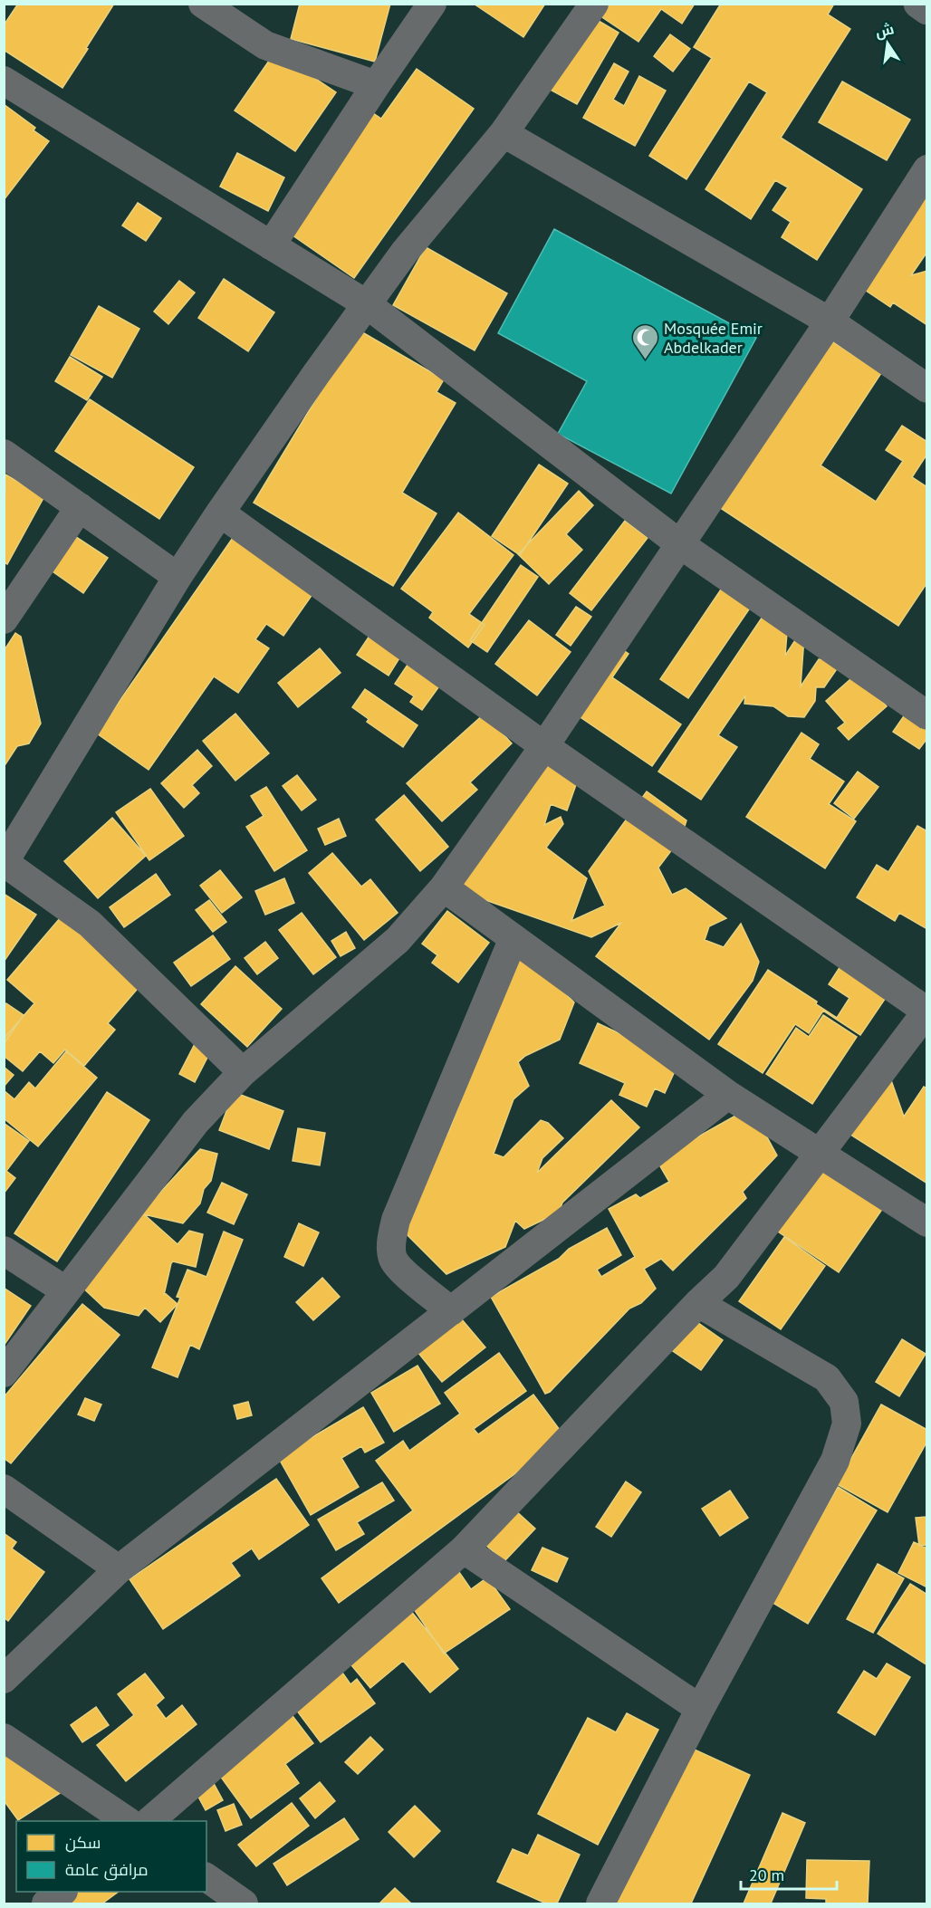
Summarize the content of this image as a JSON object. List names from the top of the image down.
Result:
{
  "places": {
    "mosque": ["Mosquée Emir Abdelkader"]
  },
  "legend": ["سكن", "مرافق عامة"],
  "scale_bar": "20 m",
  "north": "top"
}
